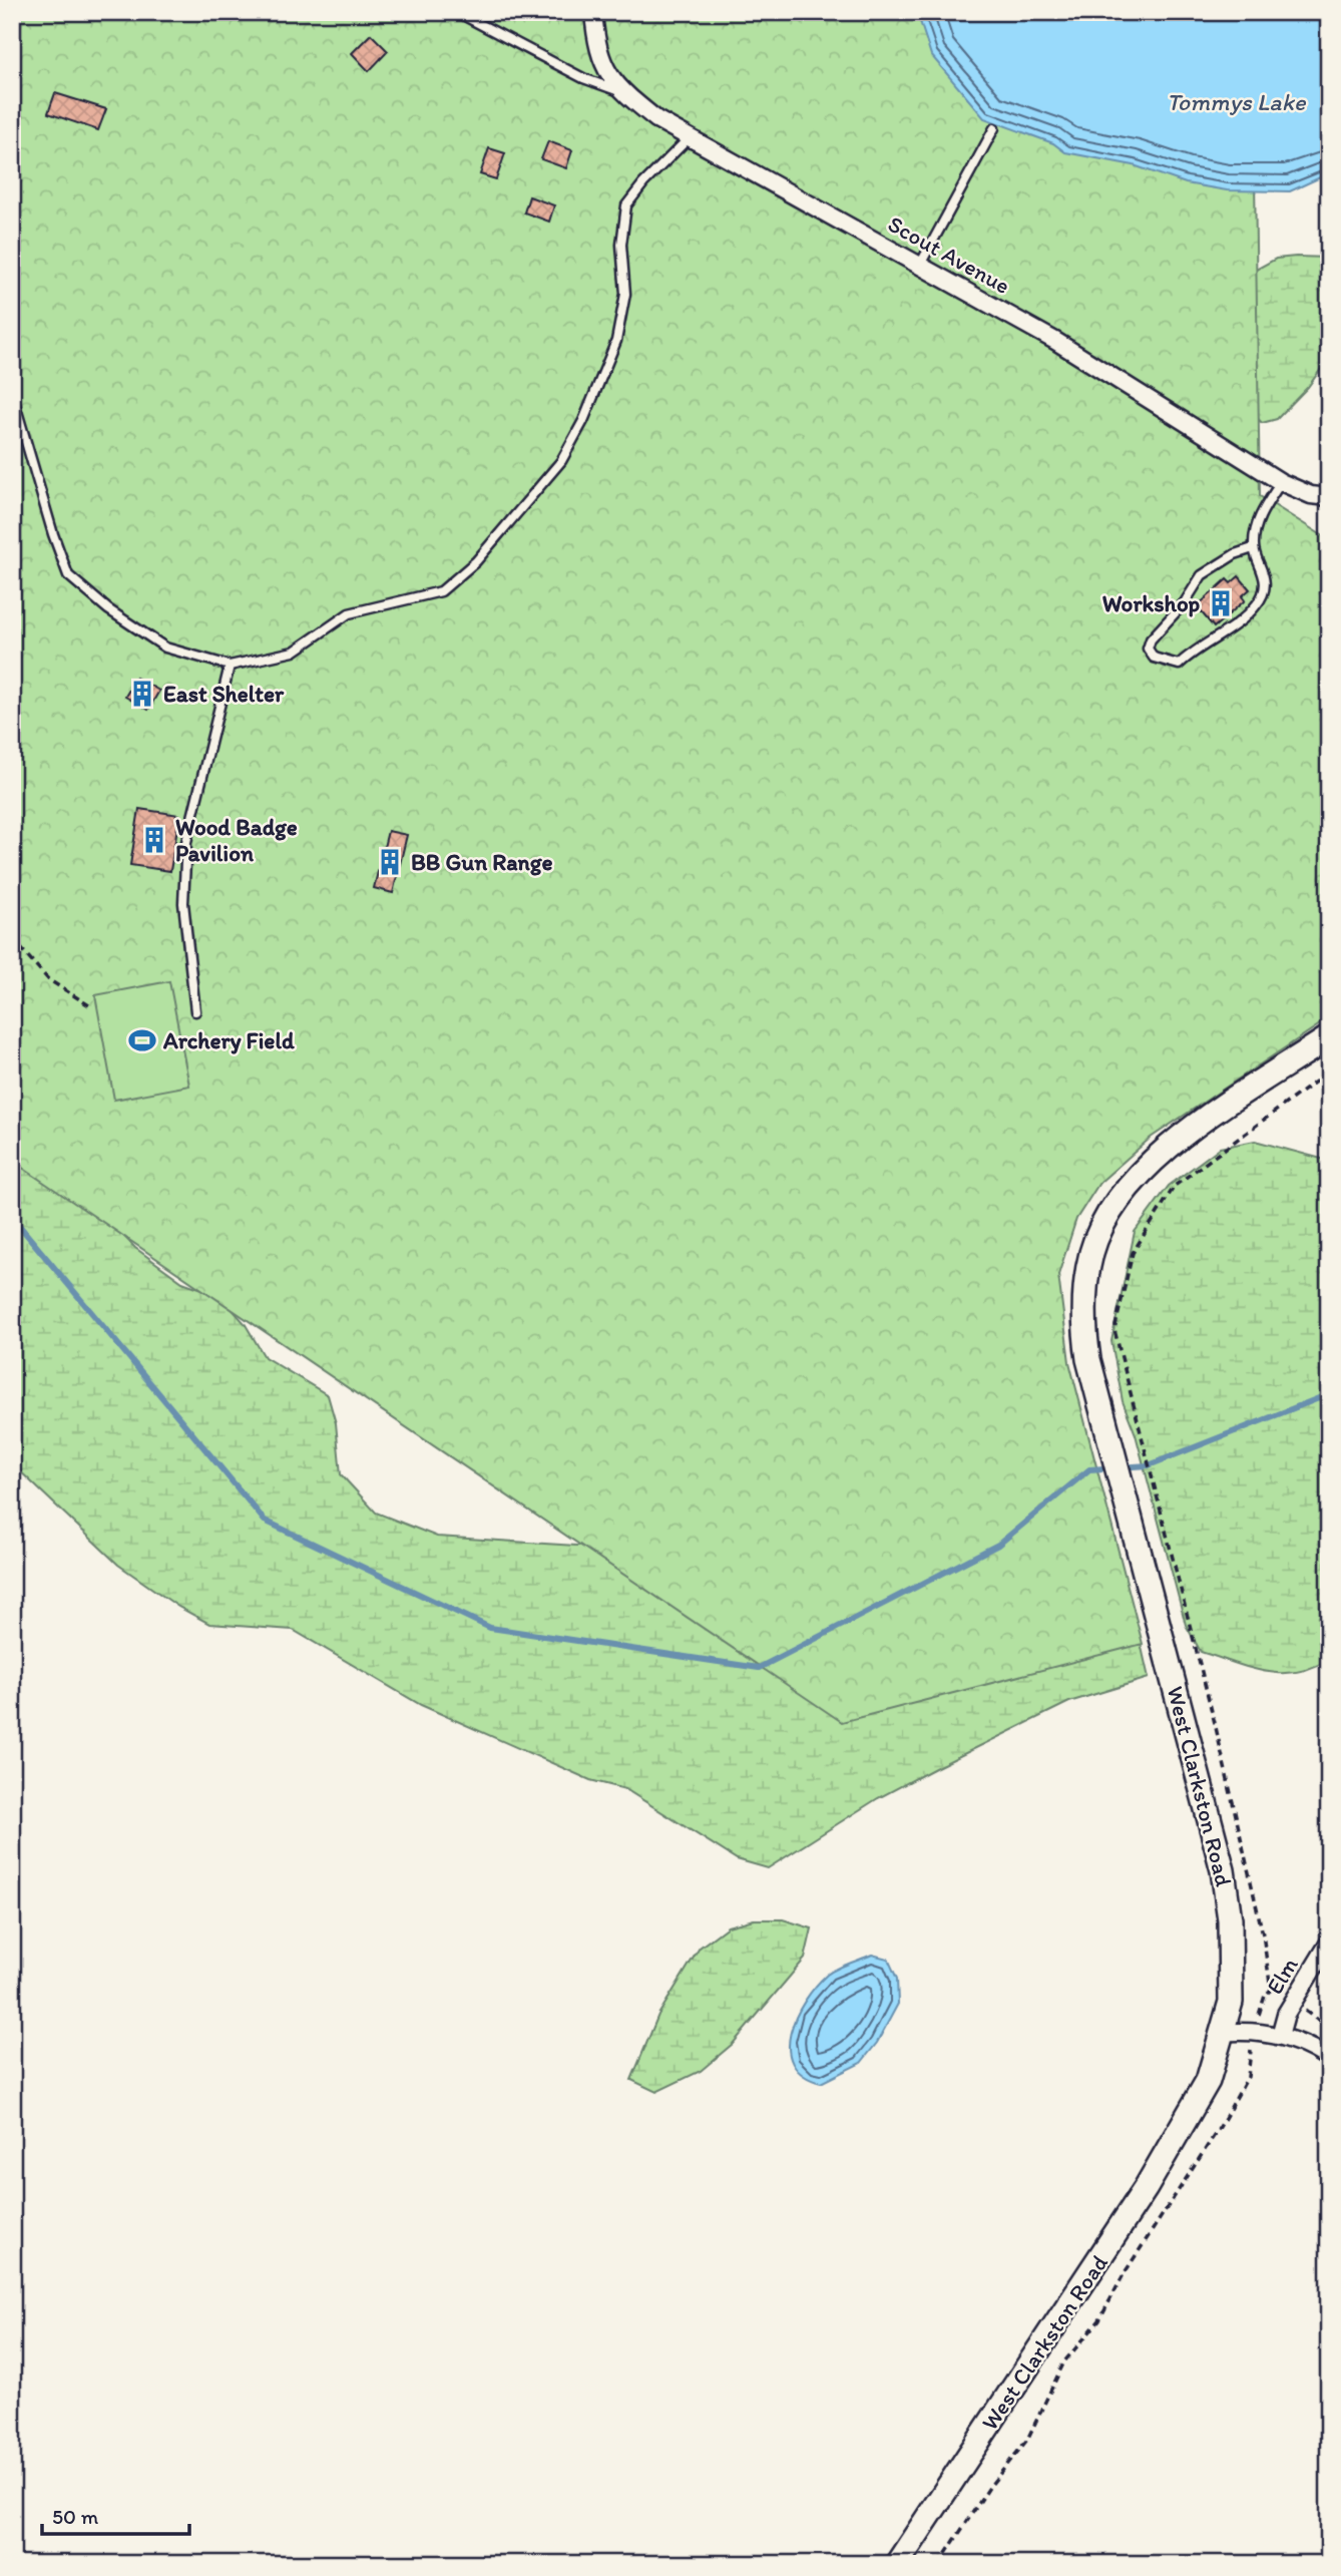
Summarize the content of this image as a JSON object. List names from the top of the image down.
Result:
{
  "streets": {
    "main road": ["West Clarkston Road"],
    "street": ["Scout Avenue", "Elm"]
  },
  "water": ["Tommys Lake"],
  "places": {
    "building": [
      "Workshop",
      "East Shelter",
      "Wood Badge Pavilion",
      "BB Gun Range"
    ],
    "sports": ["Archery Field"]
  },
  "scale_bar": "50 m"
}
